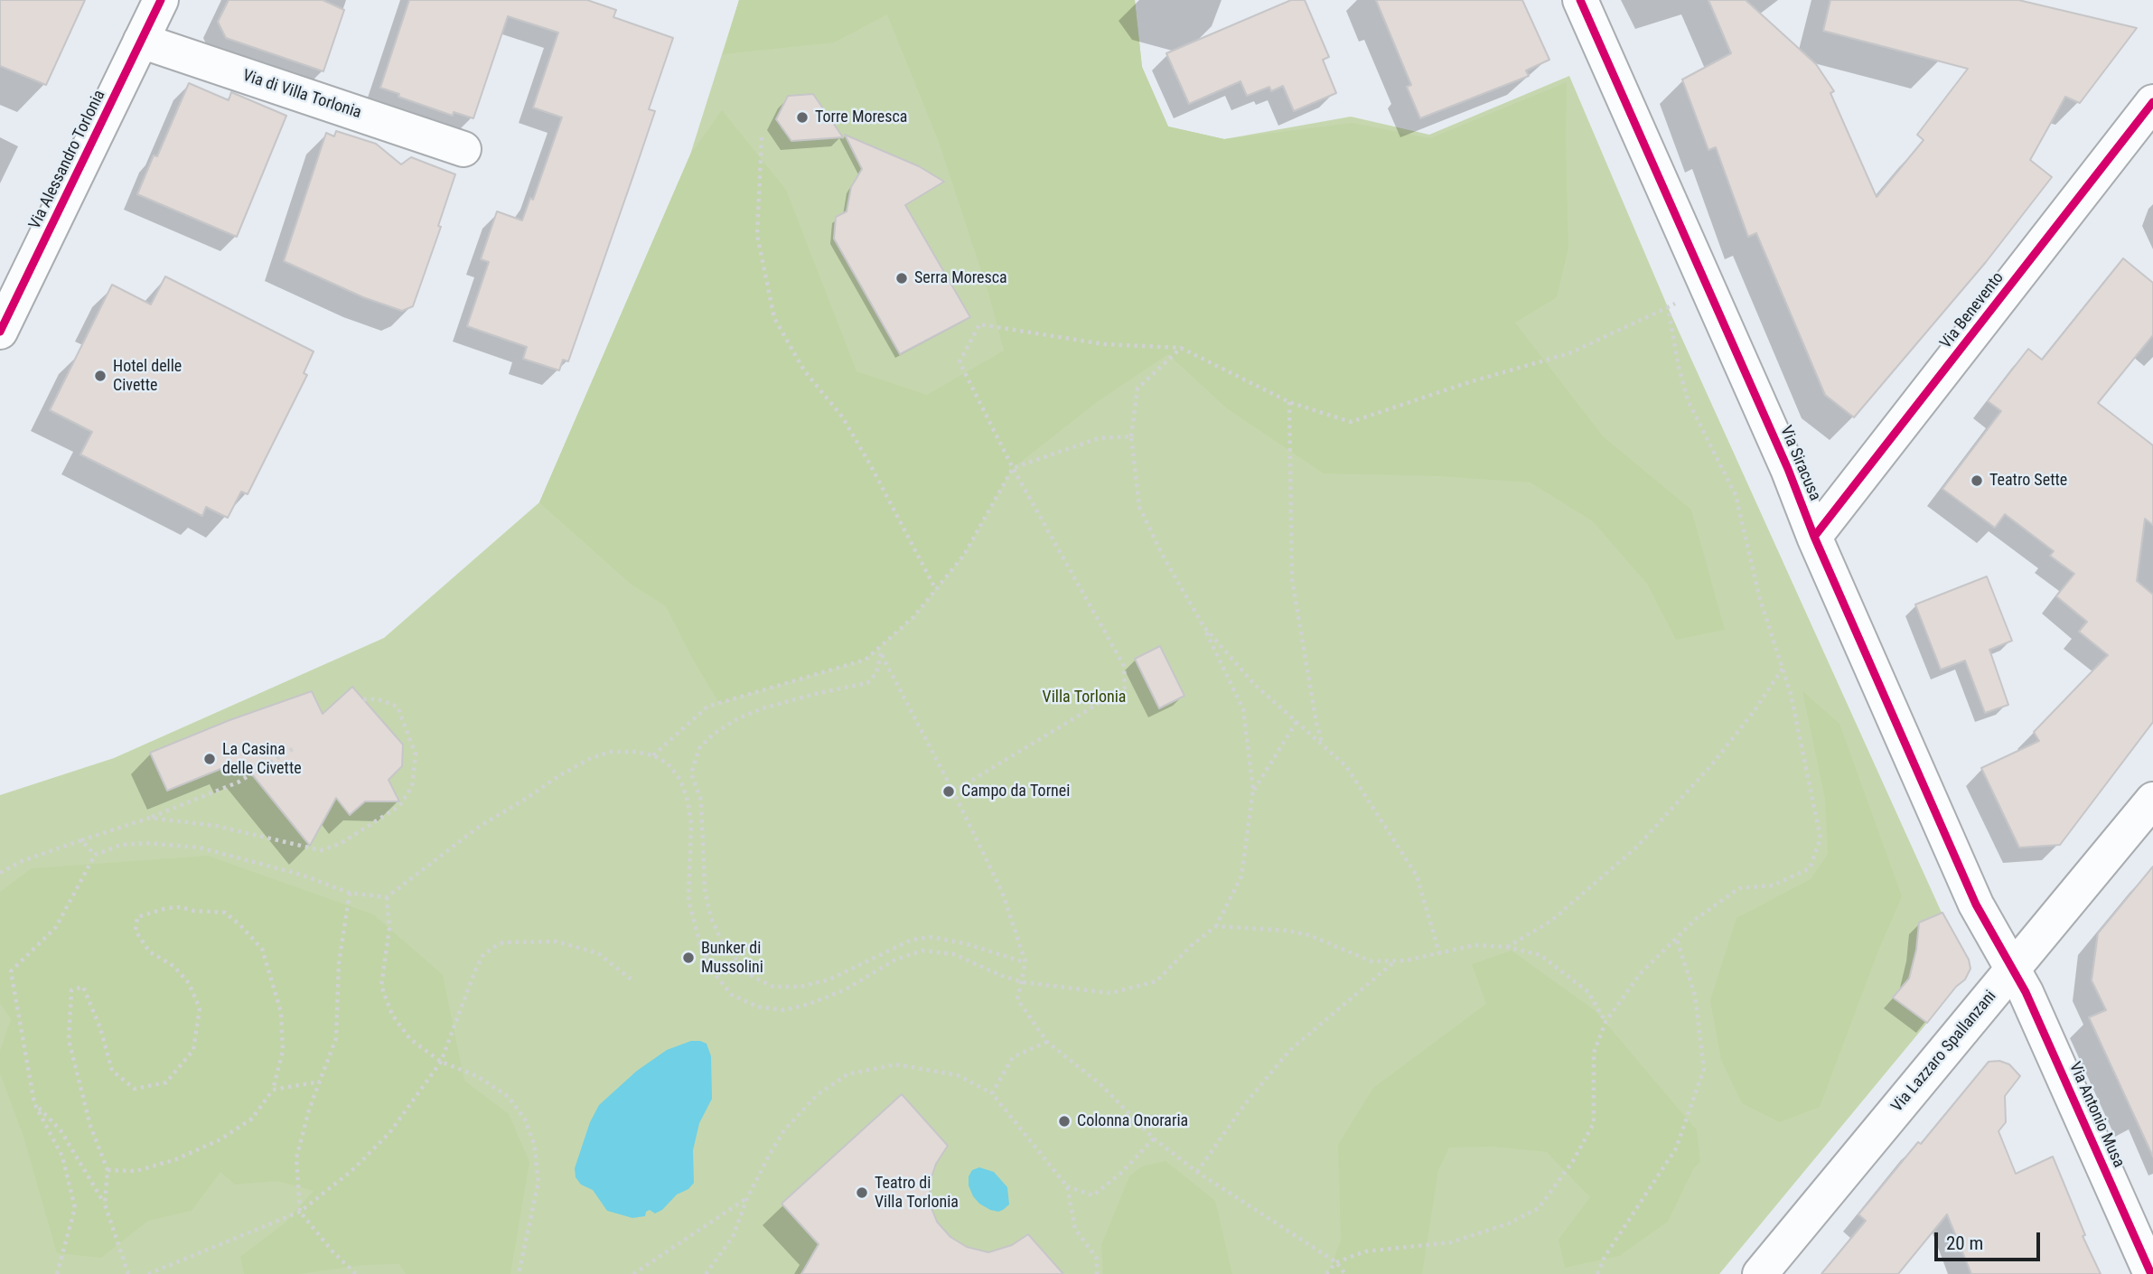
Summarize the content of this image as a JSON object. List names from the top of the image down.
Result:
{
  "streets": {
    "street": [
      "Via di Villa Torlonia",
      "Via Alessandro Torlonia",
      "Via Benevento",
      "Via Siracusa",
      "Via Lazzaro Spallanzani",
      "Via Antonio Musa"
    ]
  },
  "crossings": [
    ["Via di Villa Torlonia", "Via Alessandro Torlonia"],
    ["Via Benevento", "Via Siracusa"],
    ["Via Siracusa", "Via Lazzaro Spallanzani"],
    ["Via Siracusa", "Via Antonio Musa"],
    ["Via Lazzaro Spallanzani", "Via Antonio Musa"]
  ],
  "parks": ["Villa Torlonia"],
  "places": [
    "Torre Moresca",
    "Serra Moresca",
    "Hotel delle Civette",
    "Teatro Sette",
    "La Casina delle Civette",
    "Campo da Tornei",
    "Bunker di Mussolini",
    "Colonna Onoraria",
    "Teatro di Villa Torlonia"
  ],
  "scale_bar": "20 m"
}
